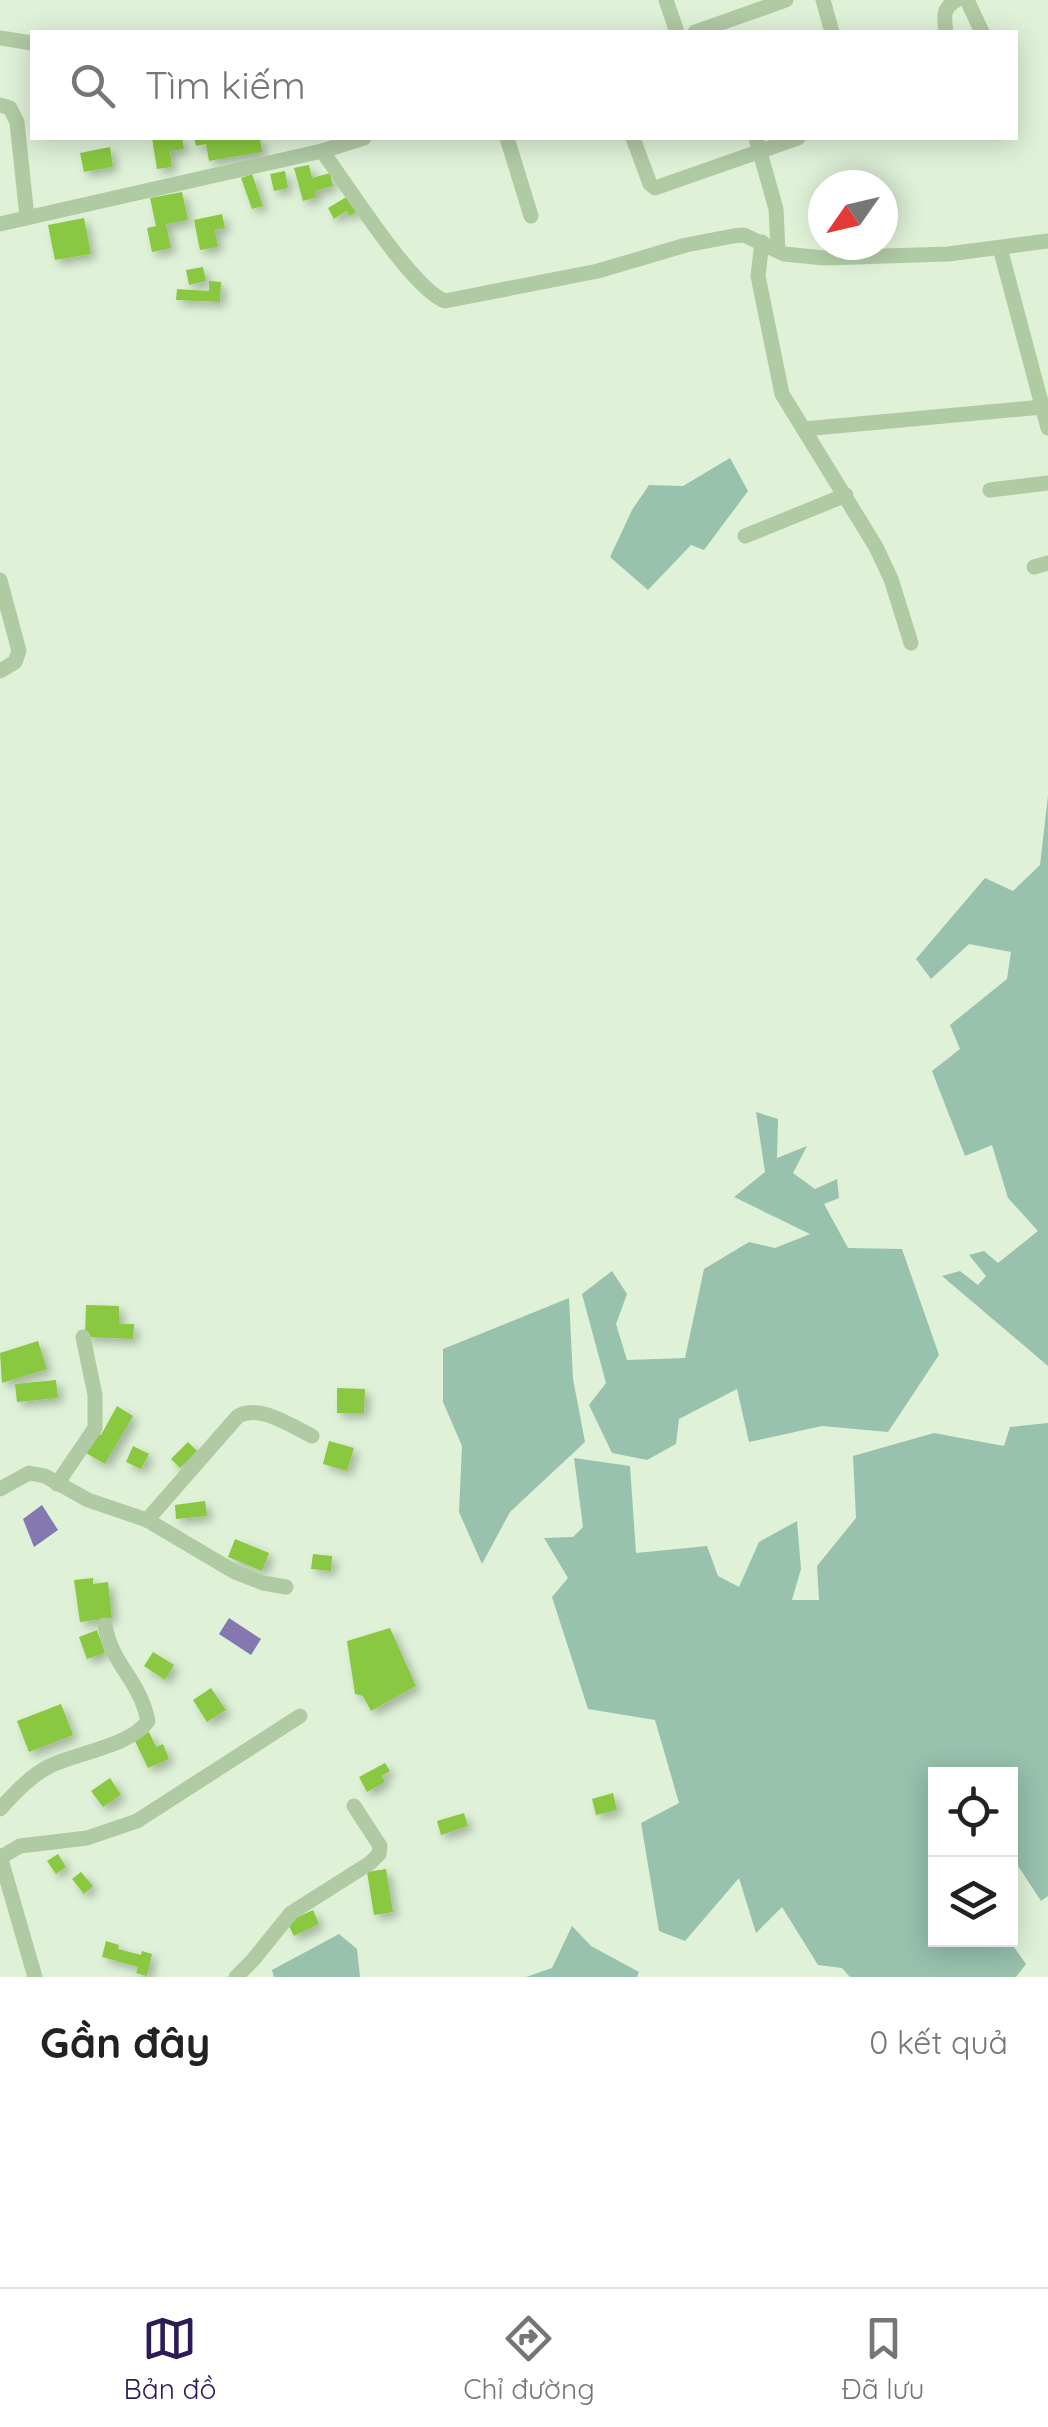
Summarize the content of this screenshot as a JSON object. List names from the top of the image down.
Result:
{
  "north": "bottom left",
  "page": {
    "search": "Tìm kiếm",
    "heading": ["Gần đây", "0 kết quả"],
    "nav": ["Bản đồ", "Chỉ đường", "Đã lưu"]
  }
}
